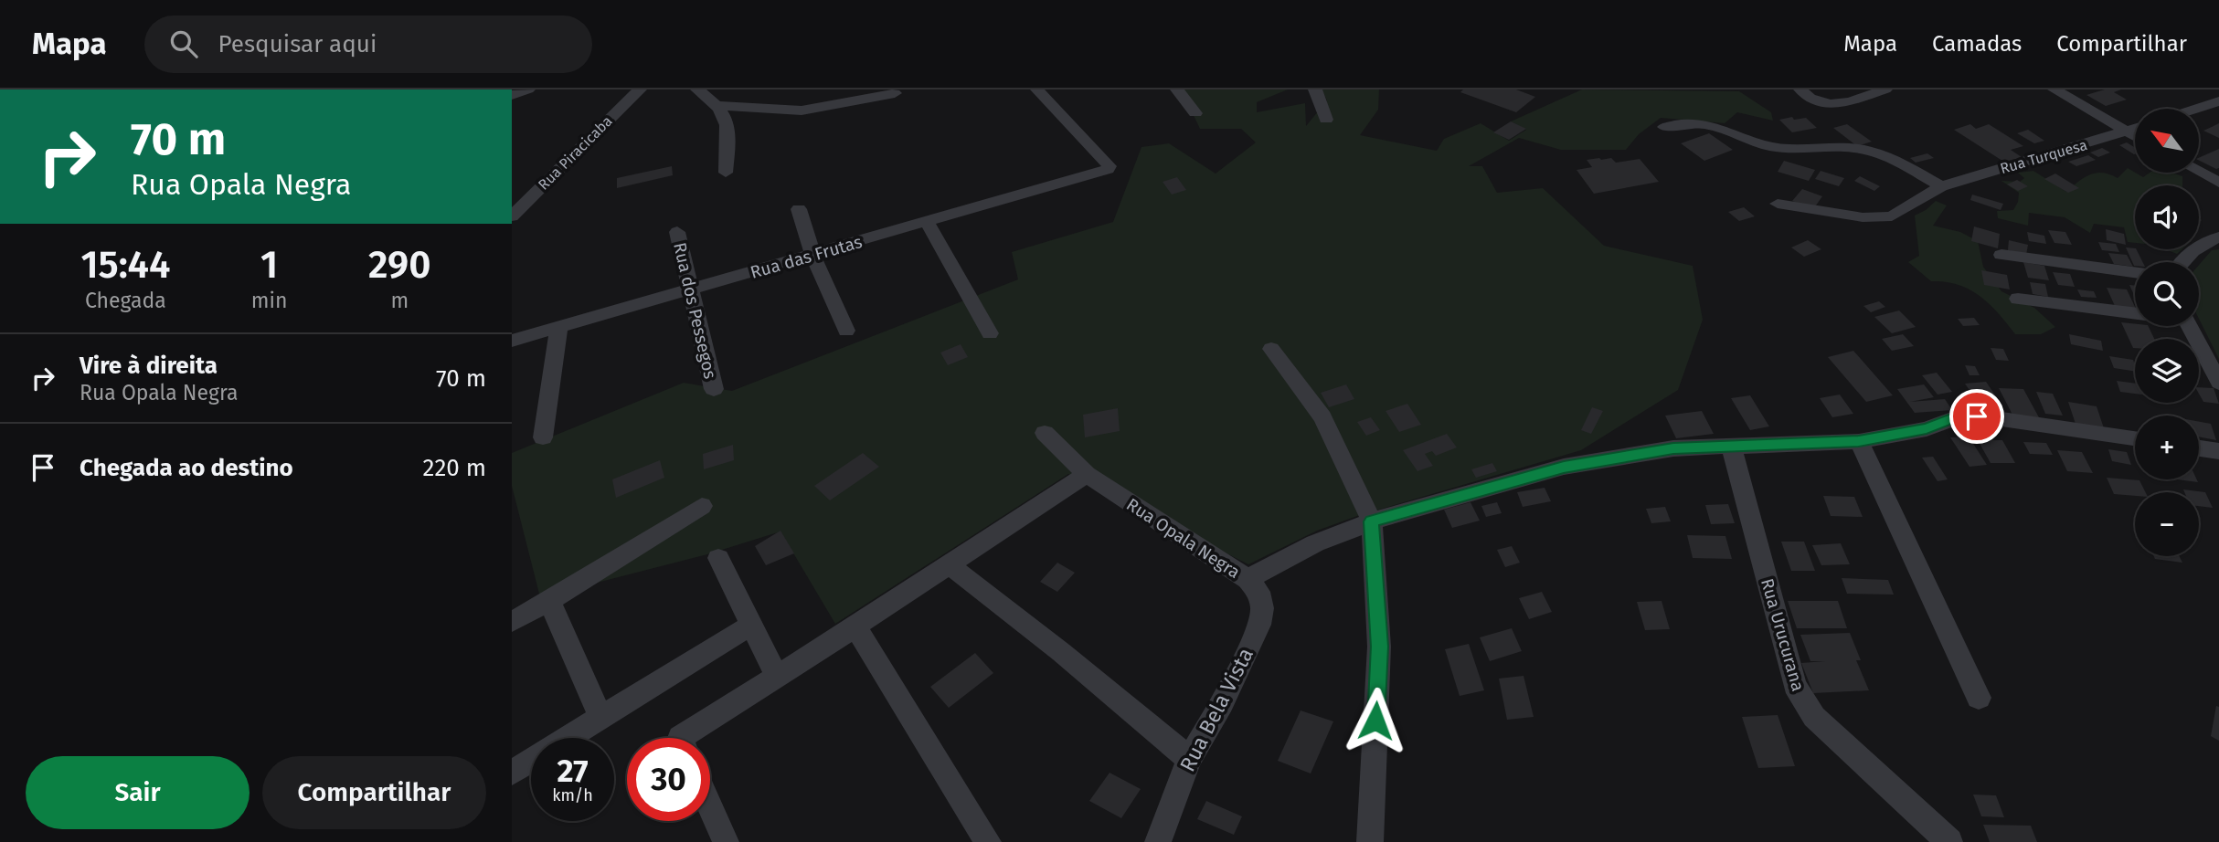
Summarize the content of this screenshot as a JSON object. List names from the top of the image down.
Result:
{
  "streets": {
    "street": [
      "Rua Piracicaba",
      "Rua Turquesa",
      "Rua das Frutas",
      "Rua dos Pessegos",
      "Rua Opala Negra",
      "Rua Urucurana",
      "Rua Bela Vista"
    ]
  },
  "crossings": [
    ["Rua das Frutas", "Rua dos Pessegos"],
    ["Rua Opala Negra", "Rua Urucurana"],
    ["Rua Opala Negra", "Rua Bela Vista"]
  ],
  "north": "top left",
  "page": {
    "header": "Mapa",
    "search": "Pesquisar aqui",
    "nav": ["Mapa", "Camadas", "Compartilhar"],
    "turn": ["70 m", "Rua Opala Negra"],
    "map_buttons": ["+", "−"],
    "eta": [
      "15:44",
      "Chegada",
      "1",
      "min",
      "290",
      "m"
    ],
    "list": [
      {
        "name": "Vire à direita",
        "note": "Rua Opala Negra",
        "value": "70 m"
      },
      {
        "name": "Chegada ao destino",
        "value": "220 m"
      }
    ],
    "speed": "27 km/h",
    "limit": "30",
    "buttons": ["Sair", "Compartilhar"]
  }
}
